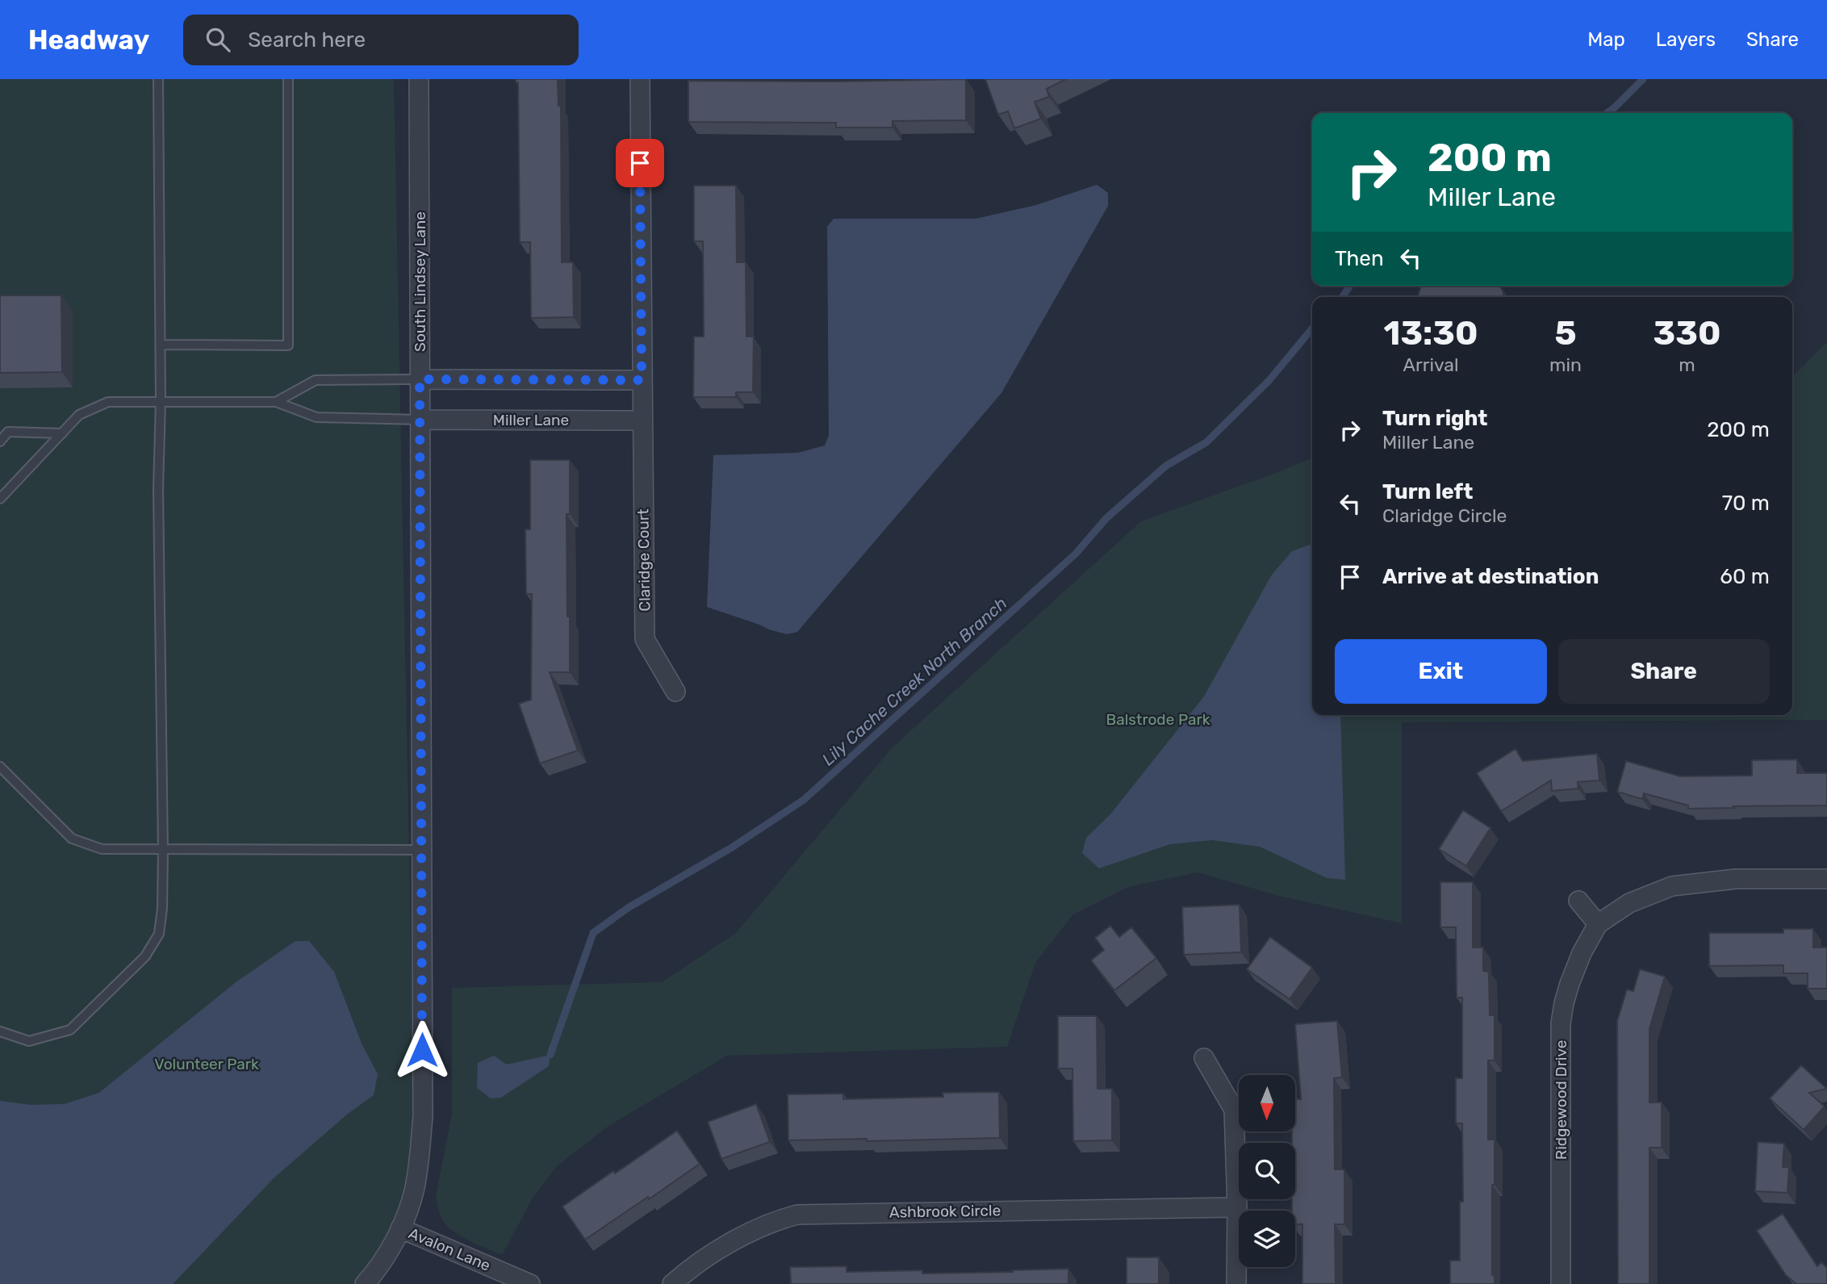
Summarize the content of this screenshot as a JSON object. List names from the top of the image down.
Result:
{
  "streets": {
    "street": [
      "South Lindsey Lane",
      "Miller Lane",
      "Claridge Court",
      "Ridgewood Drive",
      "Ashbrook Circle",
      "Avalon Lane"
    ]
  },
  "crossings": [
    ["South Lindsey Lane", "Miller Lane"],
    ["South Lindsey Lane", "Avalon Lane"],
    ["Miller Lane", "Claridge Court"]
  ],
  "water": ["Lily Cache Creek North Branch"],
  "parks": ["Balstrode Park", "Volunteer Park"],
  "north": "bottom",
  "page": {
    "header": "Headway",
    "search": "Search here",
    "nav": ["Map", "Layers", "Share"],
    "turn": ["200 m", "Miller Lane"],
    "then": "Then",
    "eta": [
      "13:30",
      "Arrival",
      "5",
      "min",
      "330",
      "m"
    ],
    "list": [
      {
        "name": "Turn right",
        "note": "Miller Lane",
        "value": "200 m"
      },
      {
        "name": "Turn left",
        "note": "Claridge Circle",
        "value": "70 m"
      },
      {
        "name": "Arrive at destination",
        "value": "60 m"
      }
    ],
    "buttons": ["Exit", "Share"]
  }
}
